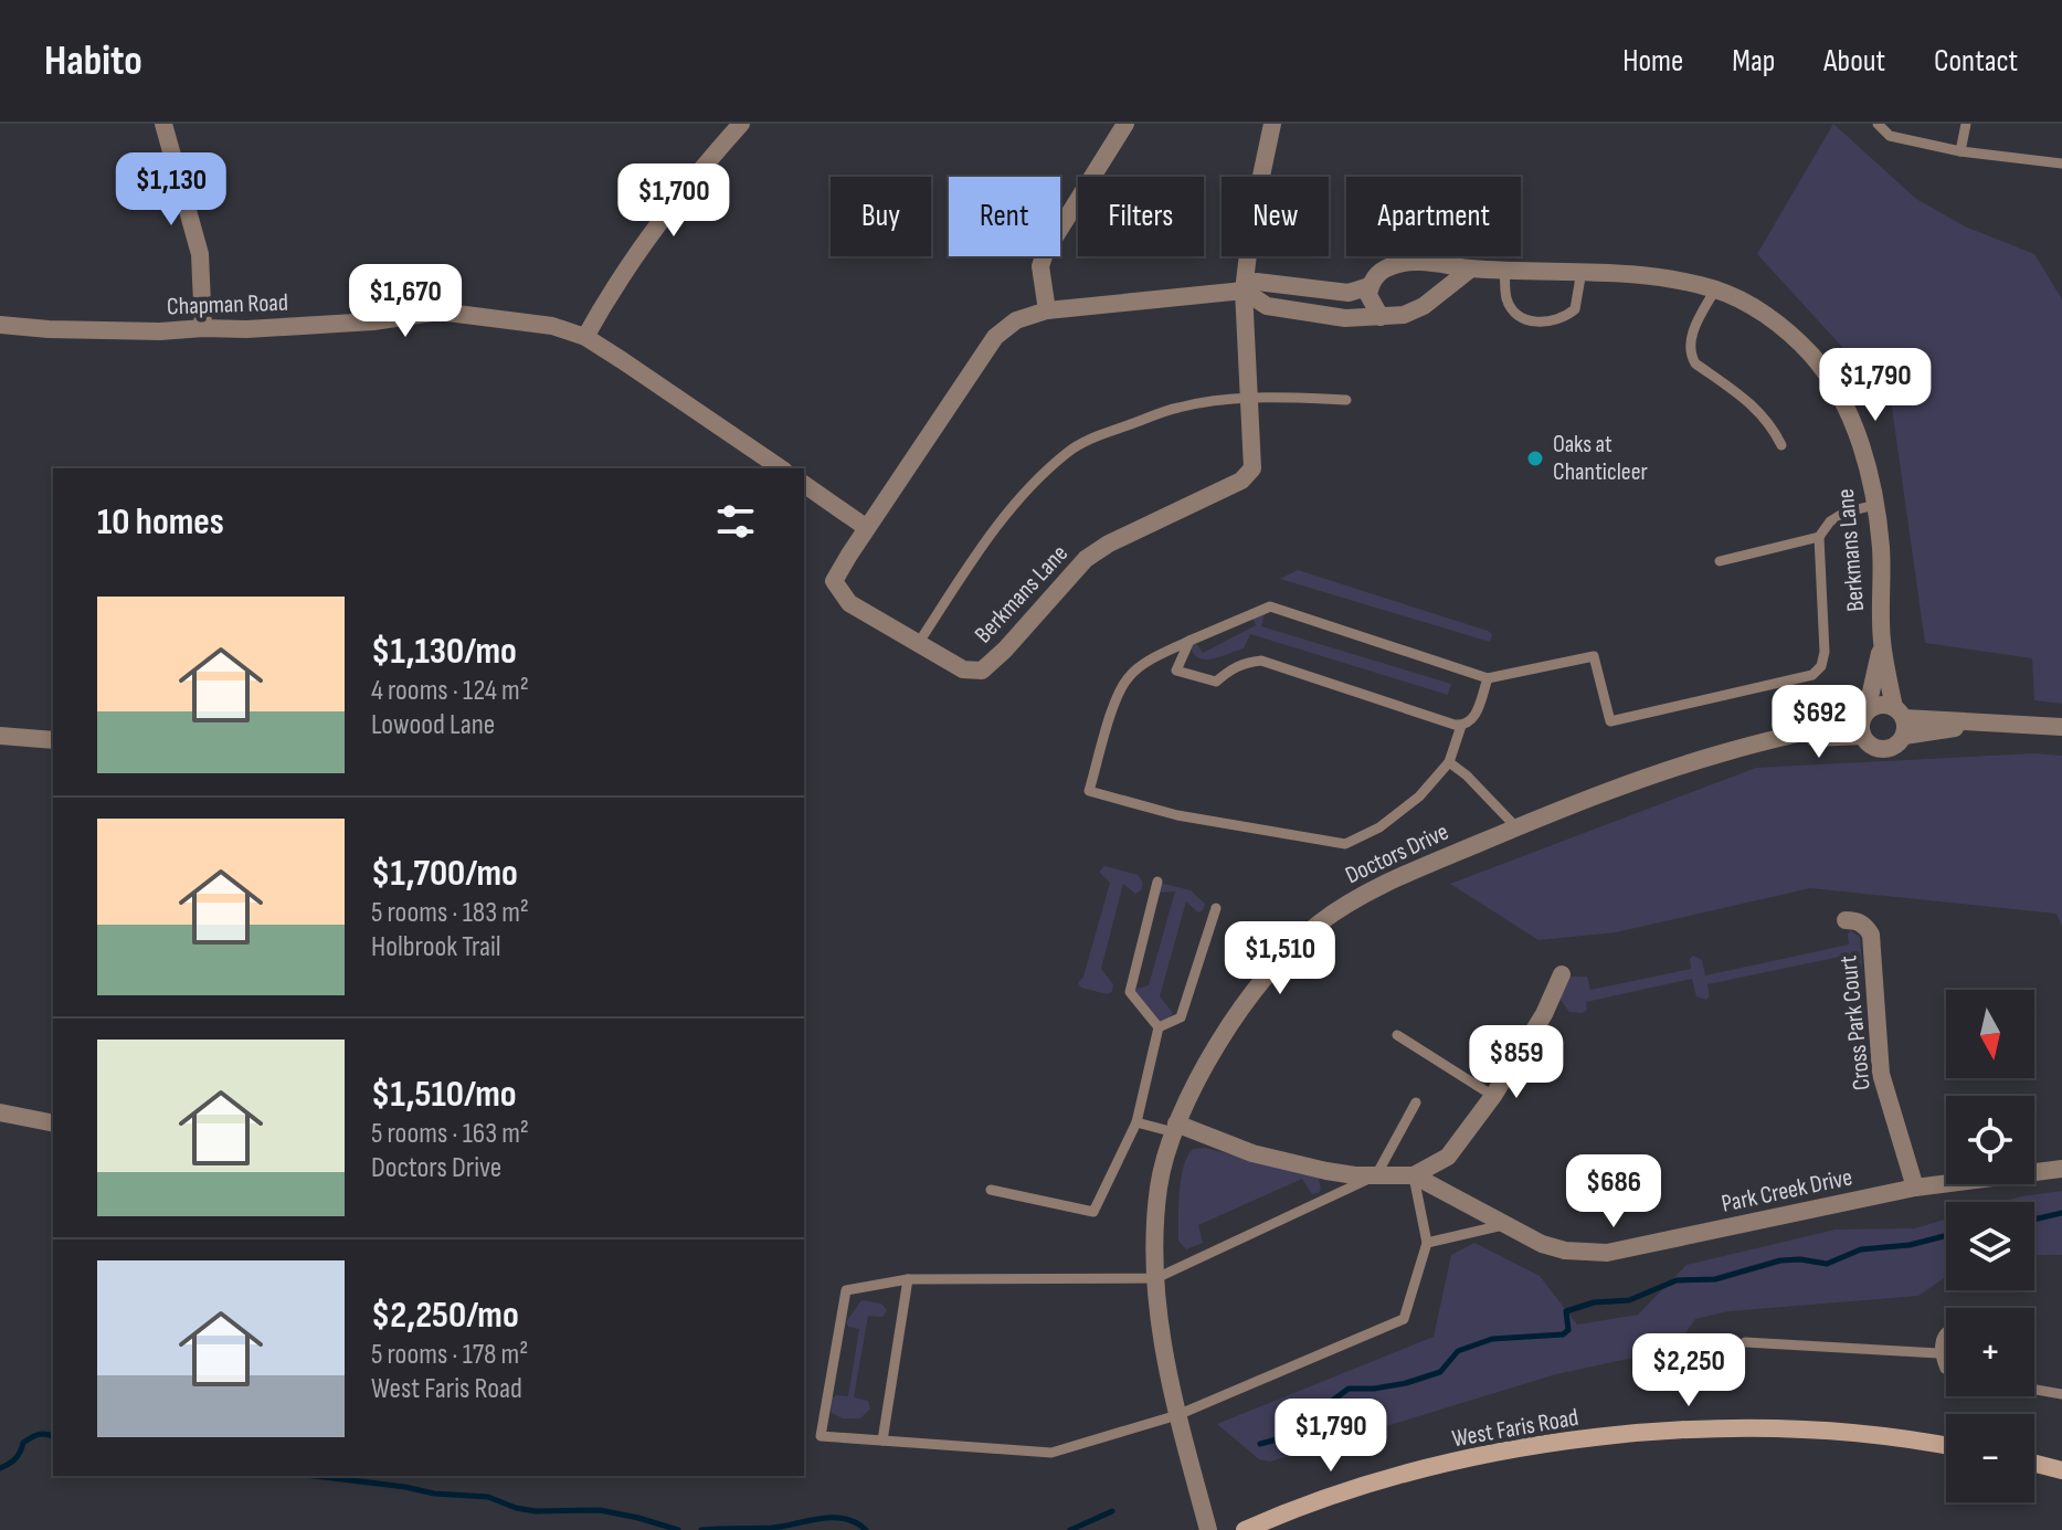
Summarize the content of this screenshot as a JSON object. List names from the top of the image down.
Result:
{
  "streets": {
    "main road": ["West Faris Road"],
    "street": [
      "Chapman Road",
      "Berkmans Lane",
      "Doctors Drive",
      "Cross Park Court",
      "Park Creek Drive"
    ]
  },
  "crossings": [
    ["Berkmans Lane", "Doctors Drive"],
    ["Doctors Drive", "Park Creek Drive"],
    ["Cross Park Court", "Park Creek Drive"]
  ],
  "places": ["Oaks at Chanticleer"],
  "north": "bottom",
  "page": {
    "header": "Habito",
    "nav": [
      "Home",
      "Map",
      "About",
      "Contact"
    ],
    "price": [
      "$1,130",
      "$1,700",
      "$1,670",
      "$1,790",
      "$692",
      "$1,510",
      "$859",
      "$686",
      "$2,250",
      "$1,790"
    ],
    "chip": [
      "Buy",
      "Rent",
      "Filters",
      "New",
      "Apartment"
    ],
    "heading": "10 homes",
    "list": [
      {
        "name": "$1,130/mo",
        "note": "4 rooms · 124 m² · Lowood Lane"
      },
      {
        "name": "$1,700/mo",
        "note": "5 rooms · 183 m² · Holbrook Trail"
      },
      {
        "name": "$1,510/mo",
        "note": "5 rooms · 163 m² · Doctors Drive"
      },
      {
        "name": "$2,250/mo",
        "note": "5 rooms · 178 m² · West Faris Road"
      }
    ],
    "map_buttons": ["+", "−"]
  }
}
